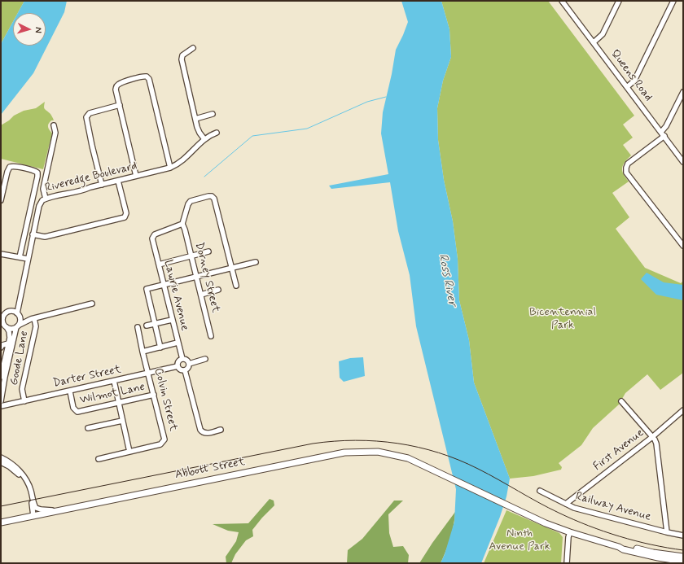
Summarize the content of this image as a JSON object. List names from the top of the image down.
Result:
{
  "streets": {
    "main road": ["Abbott Street"],
    "street": [
      "Queens Road",
      "Riveredge Boulevard",
      "Dorney Street",
      "Lawrie Avenue",
      "Goode Lane",
      "Darter Street",
      "Wilmot Lane",
      "Colvin Street",
      "First Avenue",
      "Railway Avenue"
    ]
  },
  "crossings": [
    ["Dorney Street", "Lawrie Avenue"],
    ["Lawrie Avenue", "Darter Street"],
    ["Goode Lane", "Darter Street"],
    ["Darter Street", "Wilmot Lane"],
    ["Darter Street", "Colvin Street"],
    ["Wilmot Lane", "Colvin Street"],
    ["First Avenue", "Railway Avenue"]
  ],
  "water": ["Ross River"],
  "parks": ["Bicentennial Park", "Ninth Avenue Park"],
  "north": "right"
}
